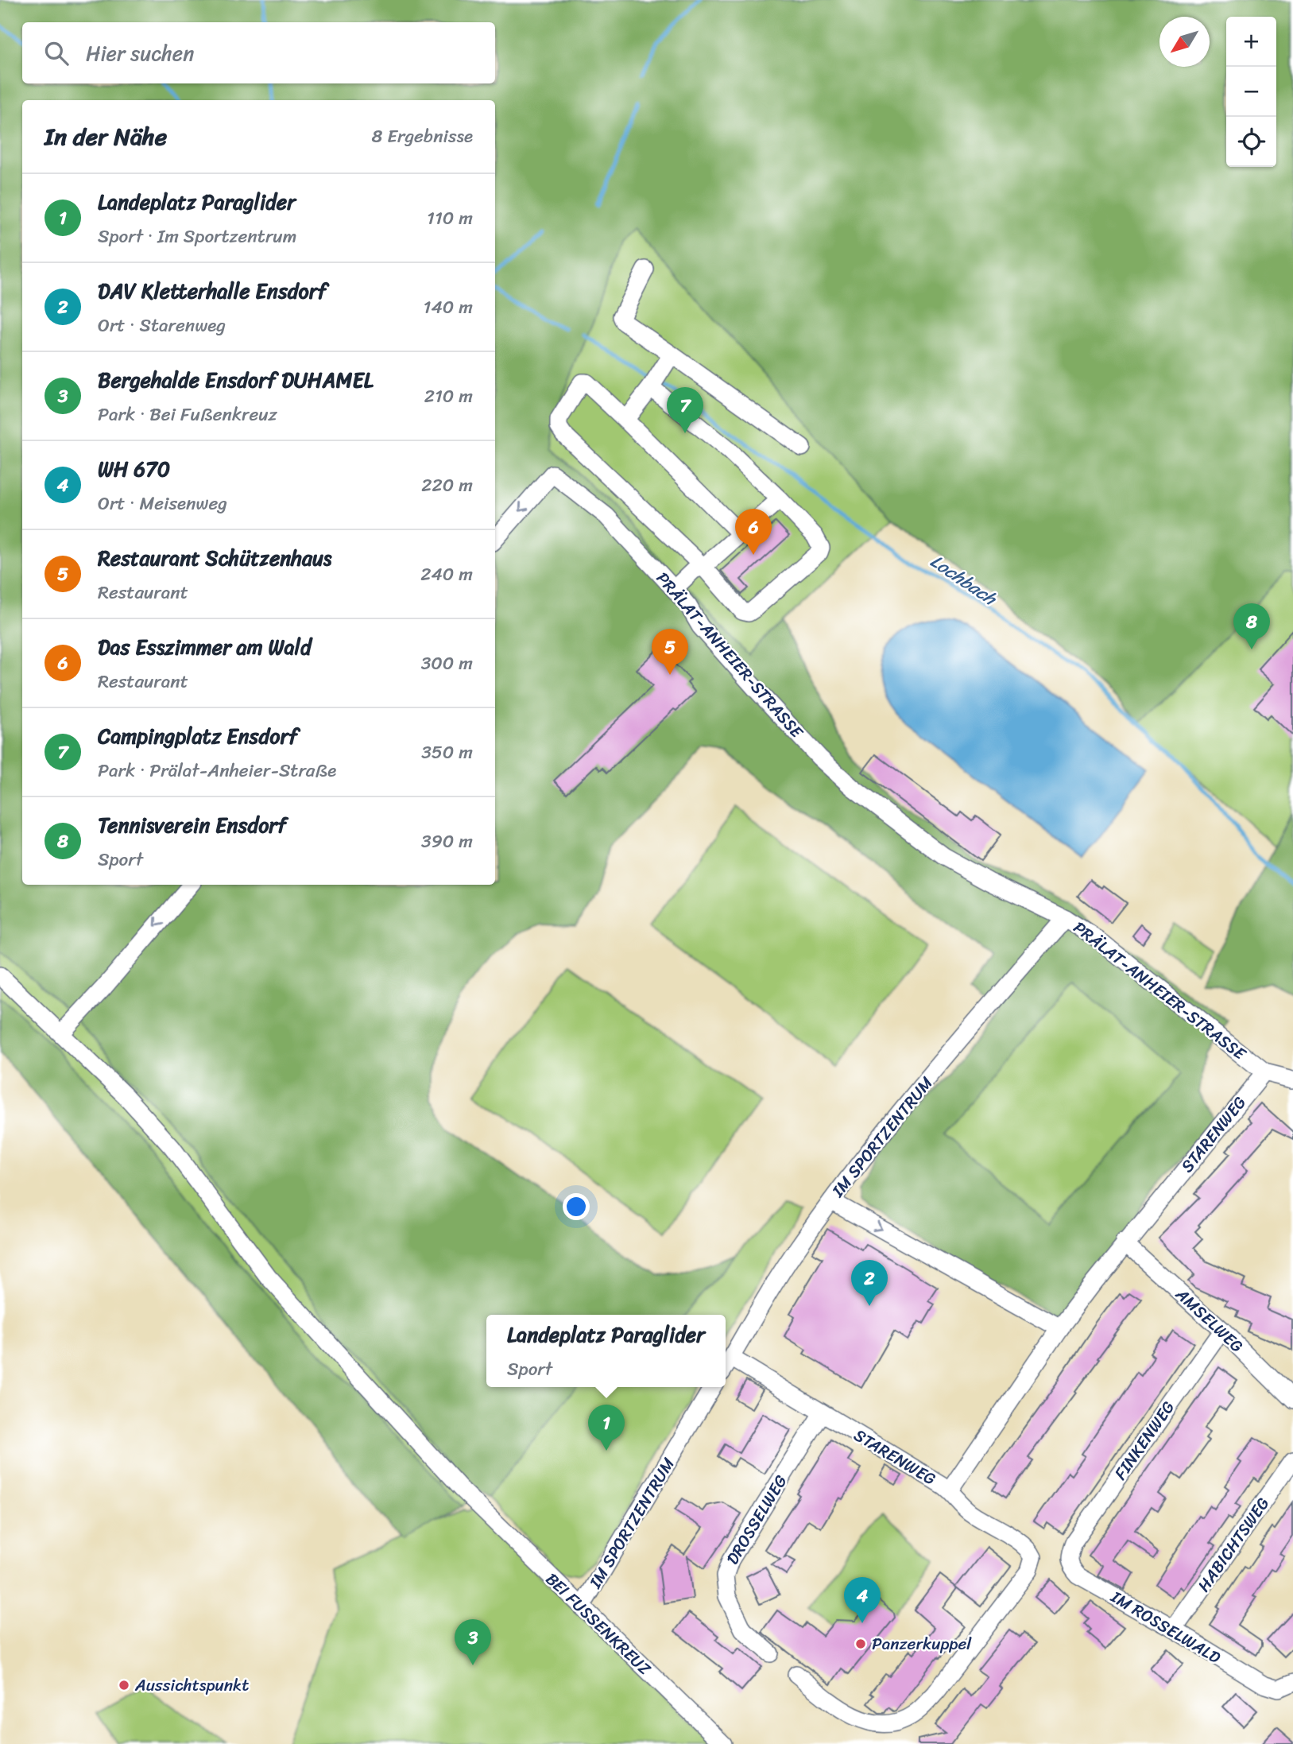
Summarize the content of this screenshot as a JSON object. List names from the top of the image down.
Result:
{
  "streets": {
    "street": [
      "PRÄLAT-ANHEIER-STRASSE",
      "STARENWEG",
      "IM SPORTZENTRUM",
      "AMSELWEG",
      "FINKENWEG",
      "DROSSELWEG",
      "HABICHTSWEG",
      "BEI FUSSENKREUZ",
      "IM ROSSELWALD"
    ]
  },
  "crossings": [
    ["PRÄLAT-ANHEIER-STRASSE", "STARENWEG"],
    ["PRÄLAT-ANHEIER-STRASSE", "IM SPORTZENTRUM"],
    ["STARENWEG", "IM SPORTZENTRUM"],
    ["STARENWEG", "AMSELWEG"],
    ["STARENWEG", "DROSSELWEG"],
    ["IM SPORTZENTRUM", "BEI FUSSENKREUZ"],
    ["AMSELWEG", "FINKENWEG"],
    ["FINKENWEG", "IM ROSSELWALD"],
    ["HABICHTSWEG", "IM ROSSELWALD"]
  ],
  "water": ["Lochbach"],
  "places": ["Panzerkuppel", "Aussichtspunkt"],
  "north": "bottom left",
  "page": {
    "map_buttons": ["+", "−"],
    "search": "Hier suchen",
    "heading": ["In der Nähe", "8 Ergebnisse"],
    "list": [
      {
        "mark": "1",
        "name": "Landeplatz Paraglider",
        "note": "Sport · Im Sportzentrum",
        "value": "110 m"
      },
      {
        "mark": "2",
        "name": "DAV Kletterhalle Ensdorf",
        "note": "Ort · Starenweg",
        "value": "140 m"
      },
      {
        "mark": "3",
        "name": "Bergehalde Ensdorf DUHAMEL",
        "note": "Park · Bei Fußenkreuz",
        "value": "210 m"
      },
      {
        "mark": "4",
        "name": "WH 670",
        "note": "Ort · Meisenweg",
        "value": "220 m"
      },
      {
        "mark": "5",
        "name": "Restaurant Schützenhaus",
        "note": "Restaurant",
        "value": "240 m"
      },
      {
        "mark": "6",
        "name": "Das Esszimmer am Wald",
        "note": "Restaurant",
        "value": "300 m"
      },
      {
        "mark": "7",
        "name": "Campingplatz Ensdorf",
        "note": "Park · Prälat-Anheier-Straße",
        "value": "350 m"
      },
      {
        "mark": "8",
        "name": "Tennisverein Ensdorf",
        "note": "Sport",
        "value": "390 m"
      }
    ],
    "pins": [
      "7",
      "6",
      "8",
      "5",
      "2",
      "1",
      "4",
      "3"
    ],
    "popup": ["Landeplatz Paraglider", "Sport"]
  }
}
